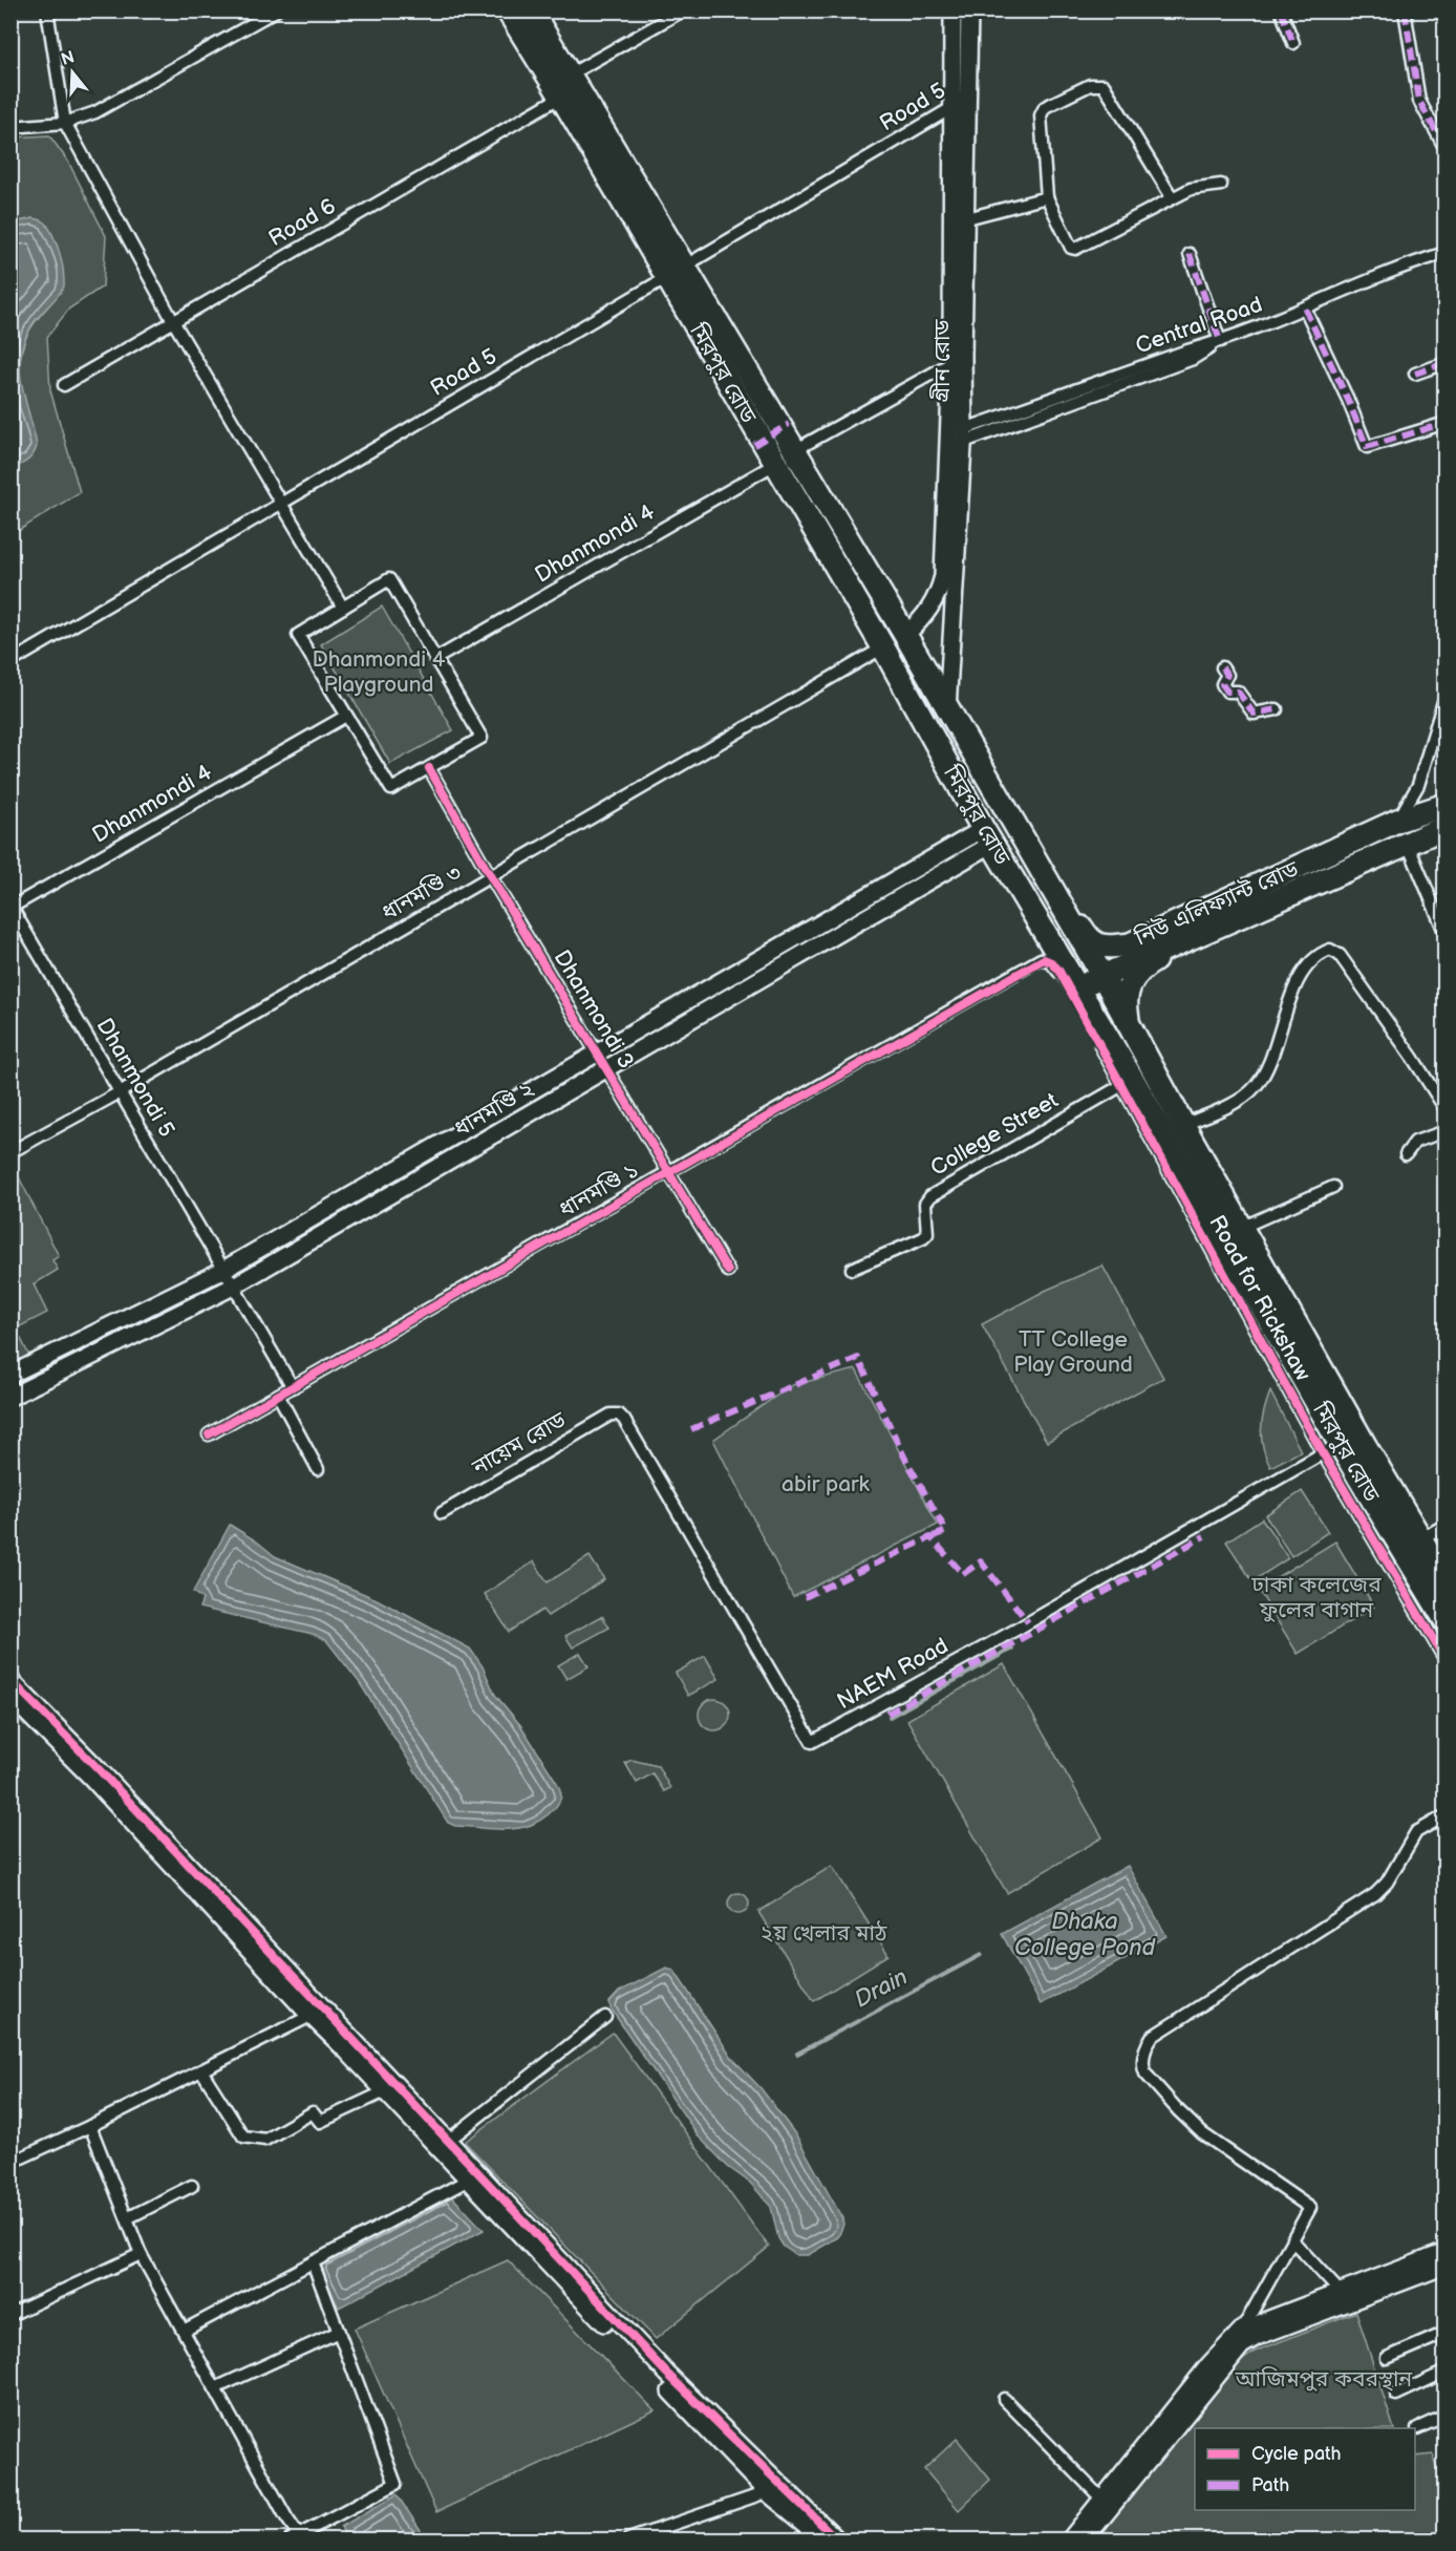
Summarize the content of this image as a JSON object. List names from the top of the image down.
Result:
{
  "streets": {
    "highway": ["মিরপুর রোড", "নিউ এলিফ্যান্ট রোড"],
    "main road": ["গ্রীন রোড", "ধানমণ্ডি ২"],
    "street": [
      "Road 5",
      "Road 6",
      "Central Road",
      "Dhanmondi 4",
      "ধানমণ্ডি ৩",
      "Dhanmondi 3",
      "Dhanmondi 5",
      "College Street",
      "ধানমণ্ডি ১",
      "নায়েম রোড",
      "NAEM Road"
    ],
    "cycle path": ["Road for Rickshaw"]
  },
  "crossings": [
    ["Road 5", "গ্রীন রোড"],
    ["Road 5", "মিরপুর রোড"],
    ["Road 6", "মিরপুর রোড"],
    ["Central Road", "গ্রীন রোড"],
    ["গ্রীন রোড", "মিরপুর রোড"],
    ["মিরপুর রোড", "Dhanmondi 4"],
    ["মিরপুর রোড", "ধানমণ্ডি ৩"],
    ["মিরপুর রোড", "নিউ এলিফ্যান্ট রোড"],
    ["মিরপুর রোড", "ধানমণ্ডি ২"],
    ["মিরপুর রোড", "College Street"],
    ["মিরপুর রোড", "ধানমণ্ডি ১"],
    ["মিরপুর রোড", "NAEM Road"],
    ["Dhanmondi 4", "Dhanmondi 5"],
    ["ধানমণ্ডি ৩", "Dhanmondi 3"],
    ["ধানমণ্ডি ৩", "Dhanmondi 5"],
    ["Dhanmondi 3", "ধানমণ্ডি ২"],
    ["Dhanmondi 3", "ধানমণ্ডি ১"],
    ["Dhanmondi 5", "ধানমণ্ডি ২"],
    ["College Street", "ধানমণ্ডি ১"],
    ["নায়েম রোড", "NAEM Road"]
  ],
  "water": ["Dhaka College Pond", "Drain"],
  "parks": [
    "Dhanmondi 4 Playground",
    "TT College Play Ground",
    "abir park",
    "ঢাকা কলেজের ফুলের বাগান",
    "২য় খেলার মাঠ",
    "আজিমপুর কবরস্থান"
  ],
  "legend": ["Cycle path", "Path"],
  "north": "top"
}
